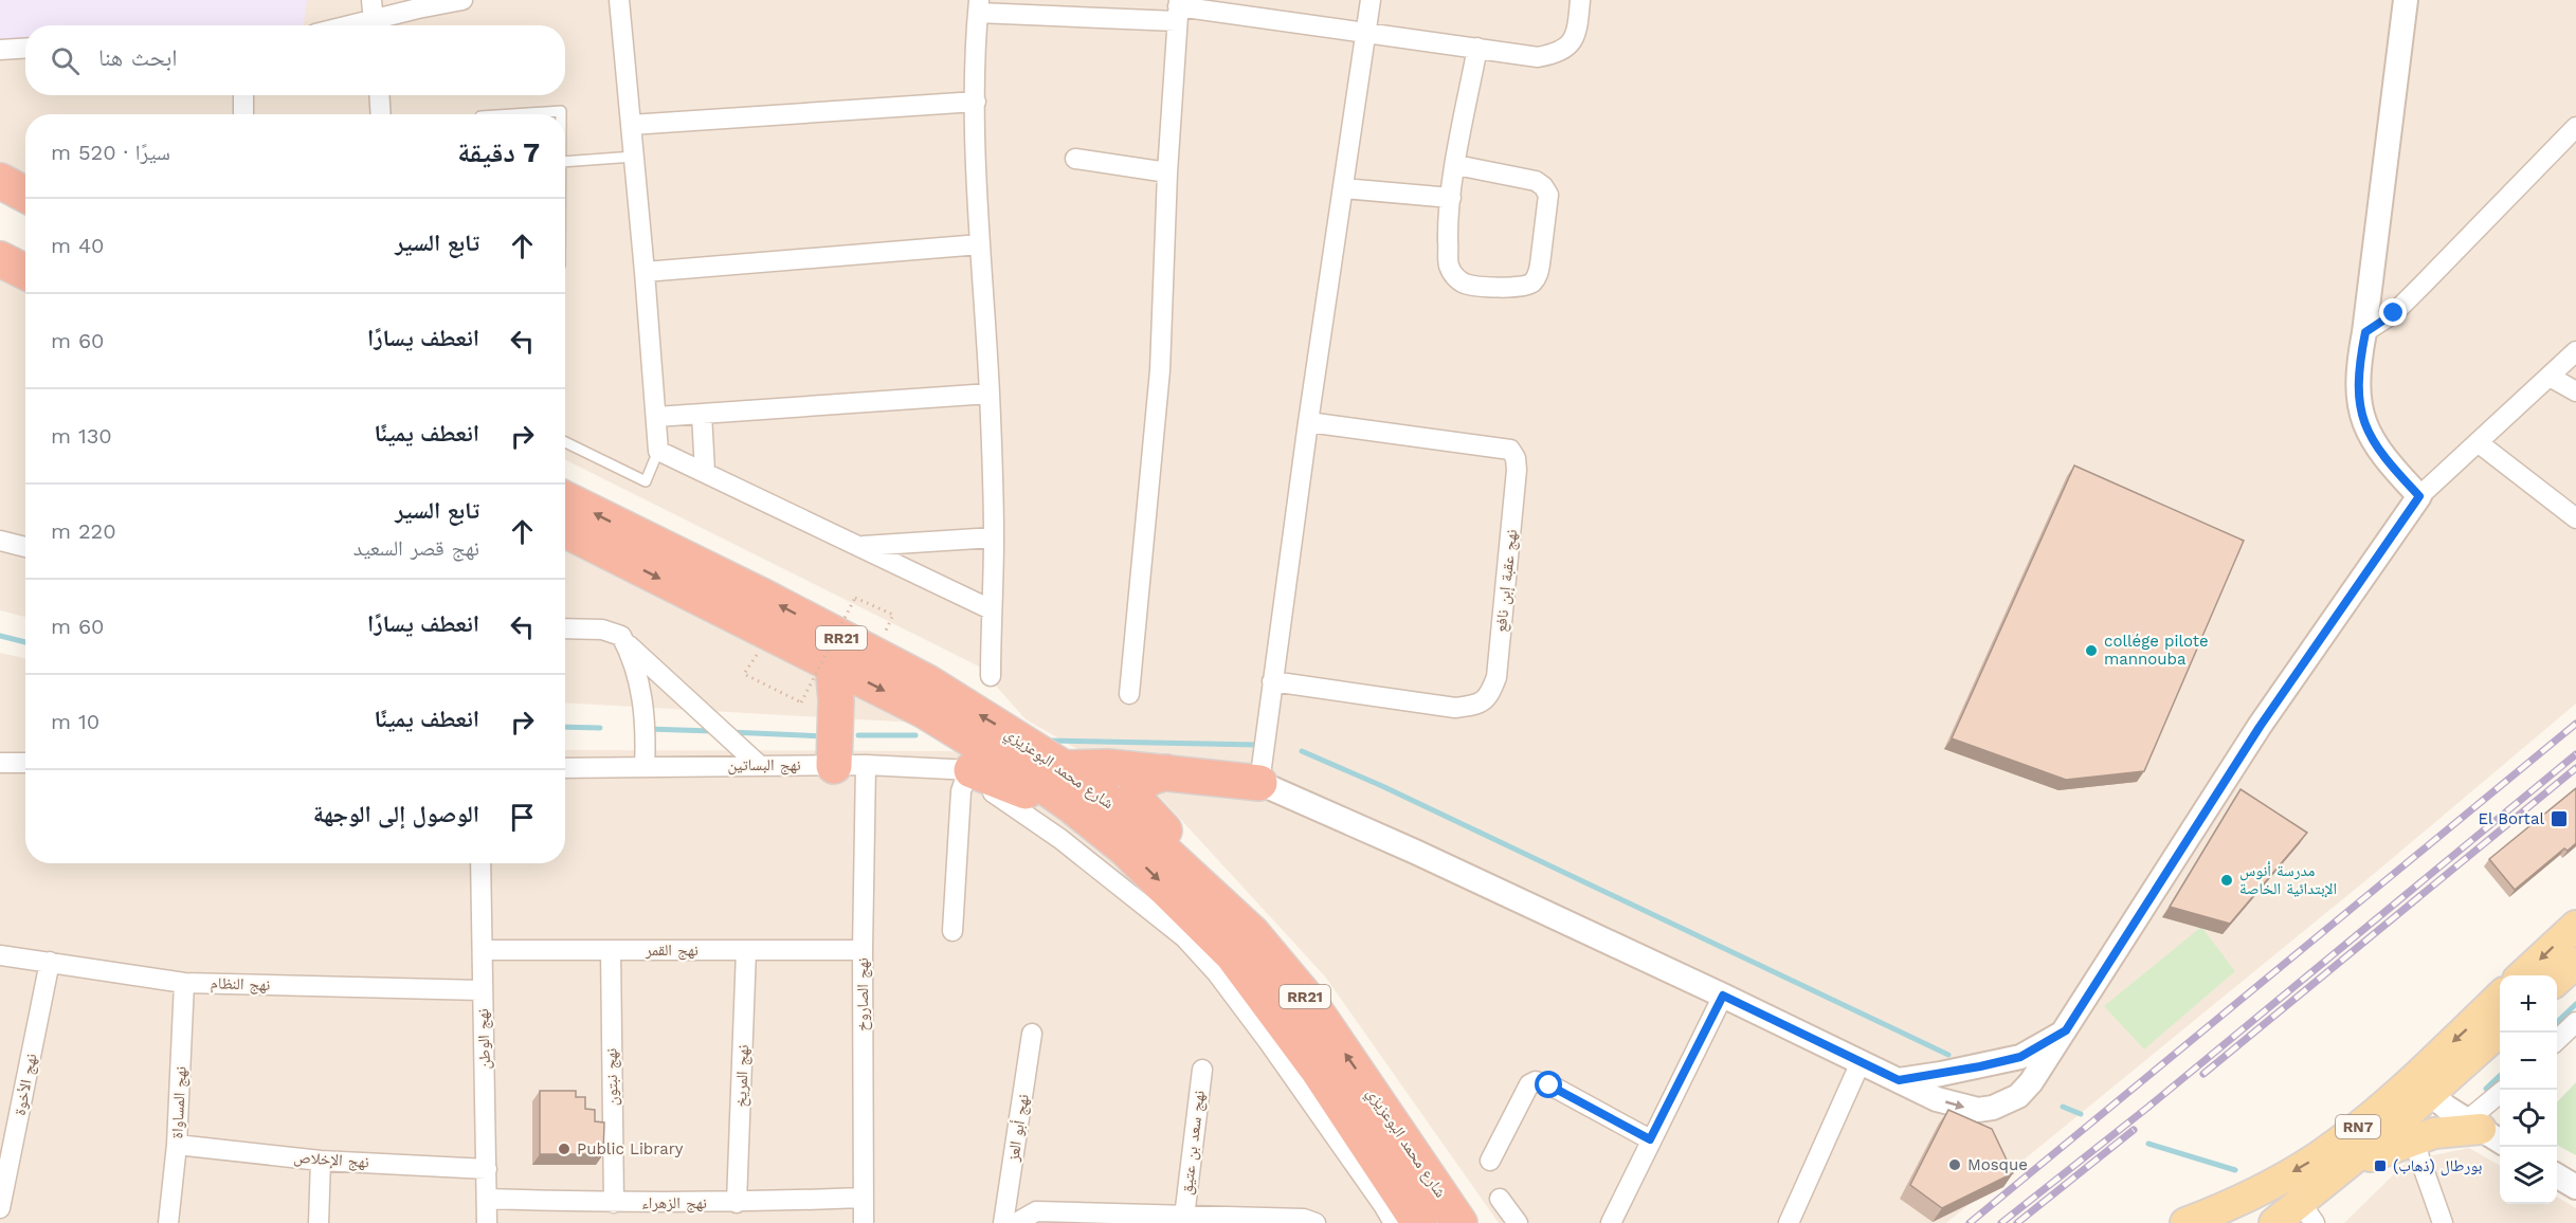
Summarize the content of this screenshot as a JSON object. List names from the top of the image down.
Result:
{
  "streets": {
    "highway": ["RR21", "شارع محمد البوعزيزي"],
    "main road": ["RN7"],
    "street": [
      "نهج عقبة إبن نافع",
      "نهج البساتين",
      "نهج القمر",
      "نهج النظام",
      "نهج الصاروخ",
      "نهج الوطن",
      "نهج المريخ",
      "نهج نبتون",
      "نهج الأخوة",
      "نهج المساواة",
      "نهج أبو العز",
      "نهج سعد بن عتيق",
      "نهج الإخلاص",
      "نهج الزهراء"
    ]
  },
  "crossings": [
    ["نهج البساتين", "نهج الصاروخ"],
    ["نهج القمر", "نهج الصاروخ"],
    ["نهج القمر", "نهج الوطن"],
    ["نهج القمر", "نهج المريخ"],
    ["نهج القمر", "نهج نبتون"],
    ["نهج النظام", "نهج الوطن"],
    ["نهج النظام", "نهج الأخوة"],
    ["نهج النظام", "نهج المساواة"],
    ["نهج الصاروخ", "نهج الزهراء"],
    ["نهج الوطن", "نهج الإخلاص"],
    ["نهج الوطن", "نهج الزهراء"],
    ["نهج المريخ", "نهج الزهراء"],
    ["نهج نبتون", "نهج الزهراء"],
    ["نهج المساواة", "نهج الإخلاص"]
  ],
  "places": {
    "other": [
      "collége pilote mannouba",
      "مدرسة أنوس الإبتدائية الخاصة",
      "Public Library",
      "Mosque"
    ],
    "transit": ["El Bortal", "بورطال (ذهاب)"]
  },
  "page": {
    "search": "ابحث هنا",
    "heading": ["7 دقيقة", "سيرًا · 520 m"],
    "list": [
      ["تابع السير", "40 m"],
      ["انعطف يسارًا", "60 m"],
      ["انعطف يمينًا", "130 m"],
      ["تابع السير", "نهج قصر السعيد", "220 m"],
      ["انعطف يسارًا", "60 m"],
      ["انعطف يمينًا", "10 m"],
      "الوصول إلى الوجهة"
    ],
    "map_buttons": ["+", "−"]
  }
}
